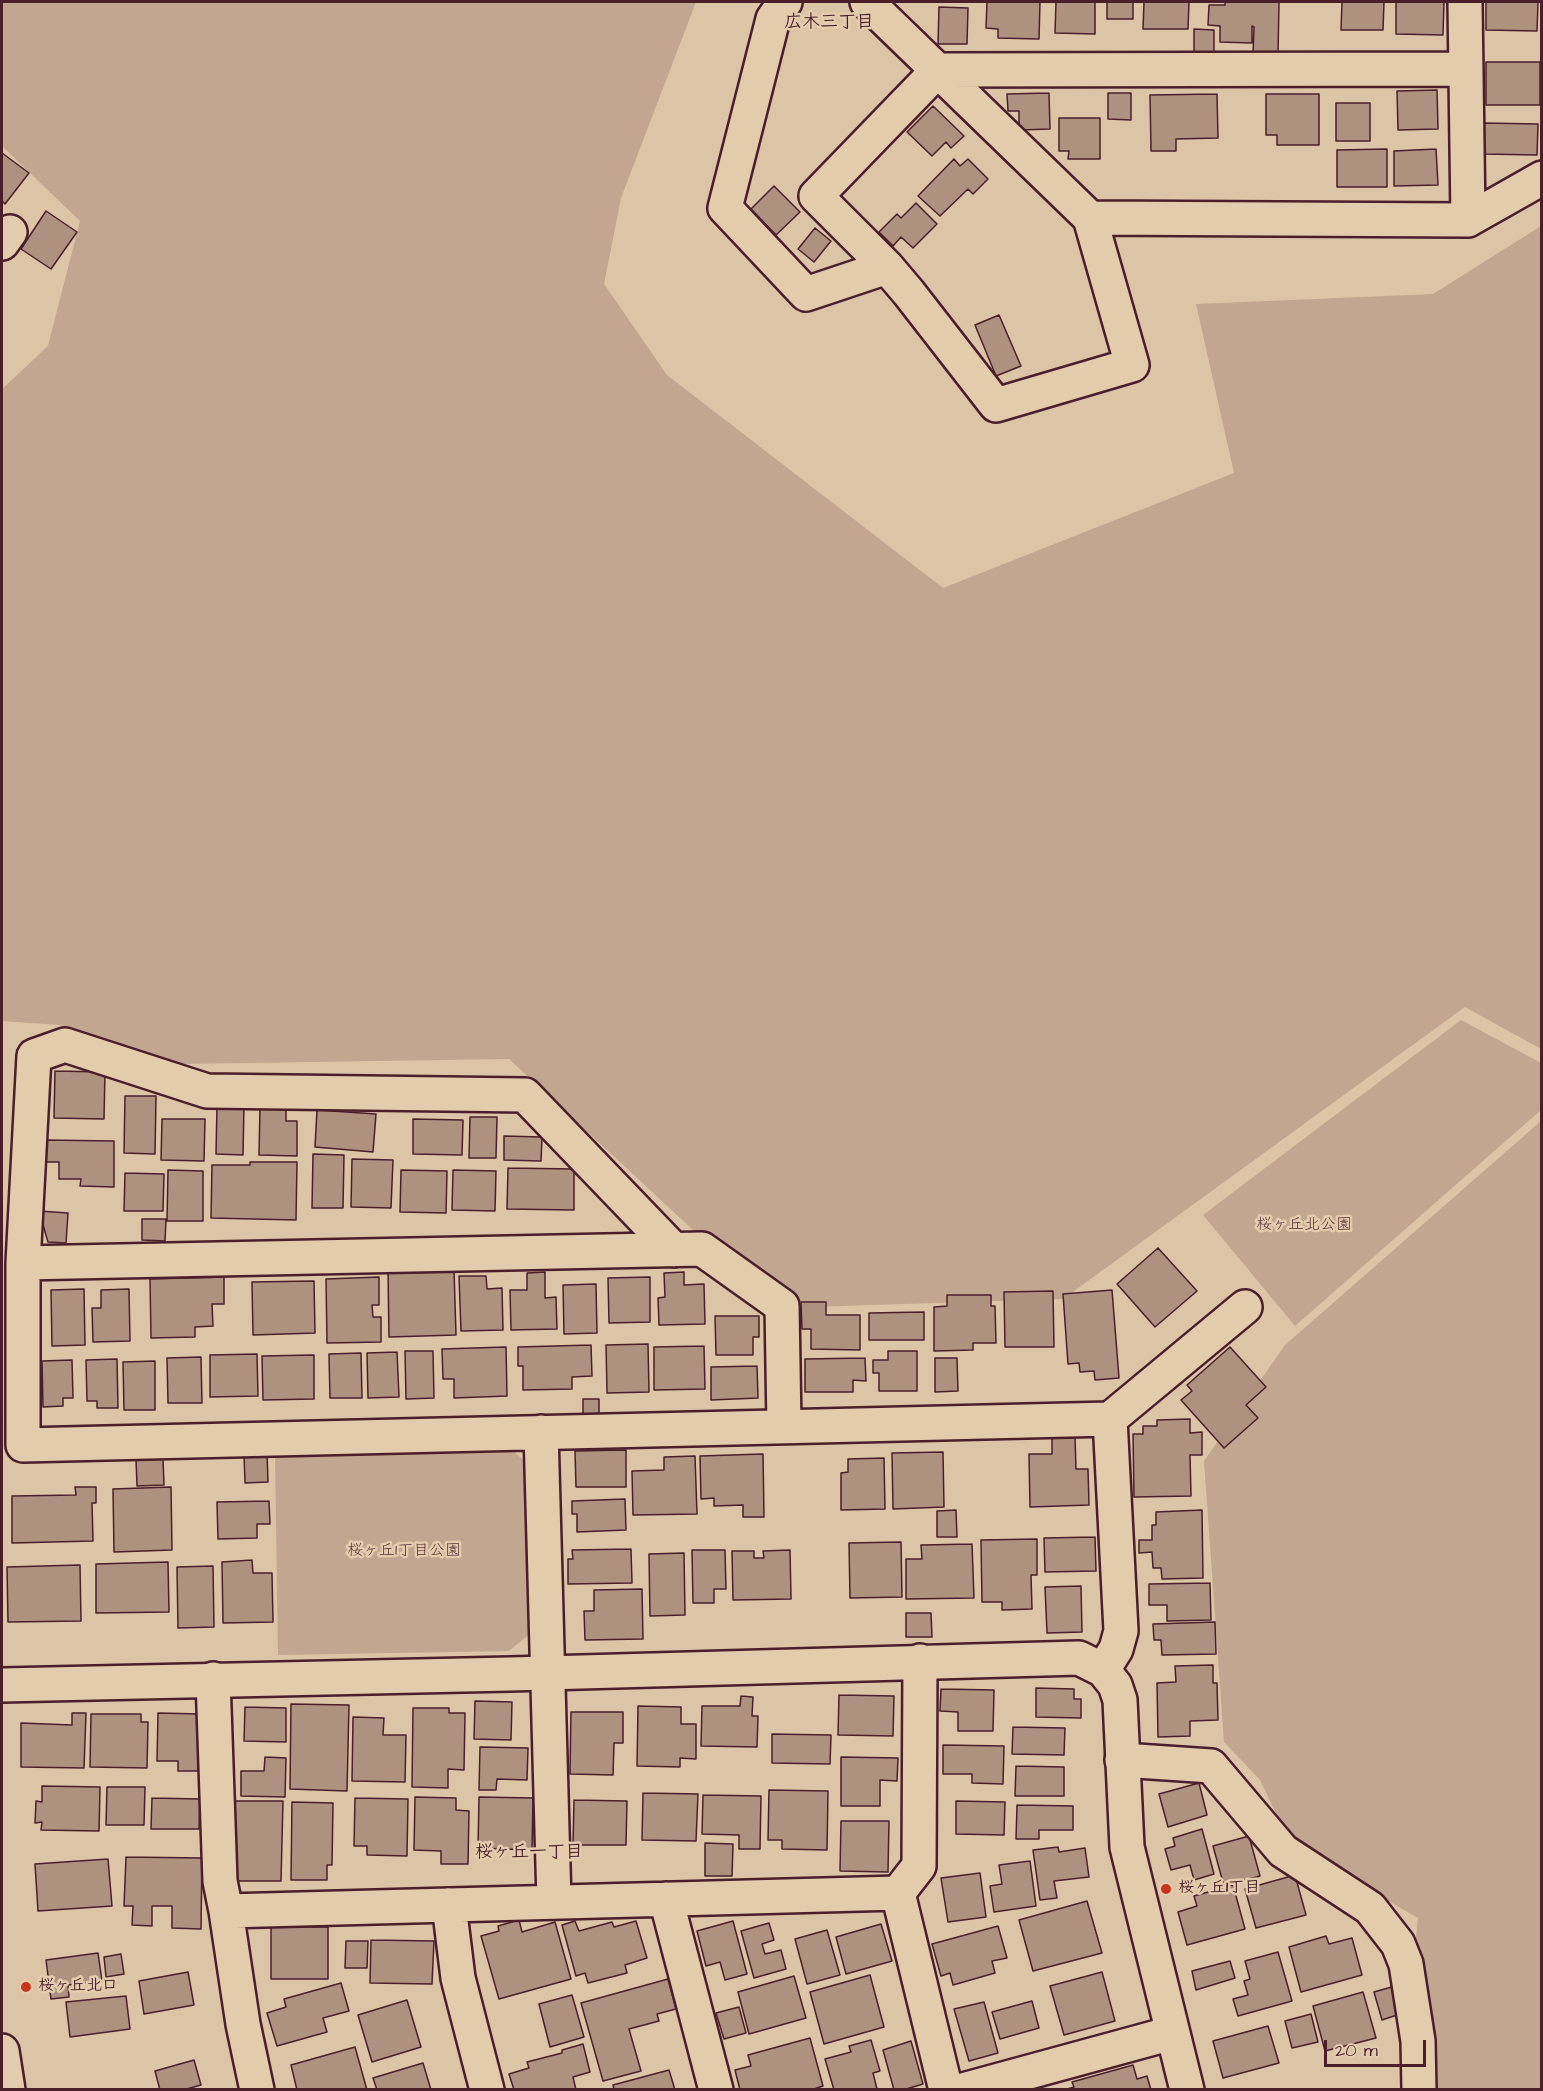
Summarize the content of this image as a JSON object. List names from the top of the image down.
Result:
{
  "districts": ["広木三丁目", "桜ヶ丘一丁目"],
  "parks": ["桜ヶ丘北公園", "桜ヶ丘1丁目公園"],
  "places": ["桜ヶ丘1丁目", "桜ヶ丘北口"],
  "scale_bar": "20 m"
}
